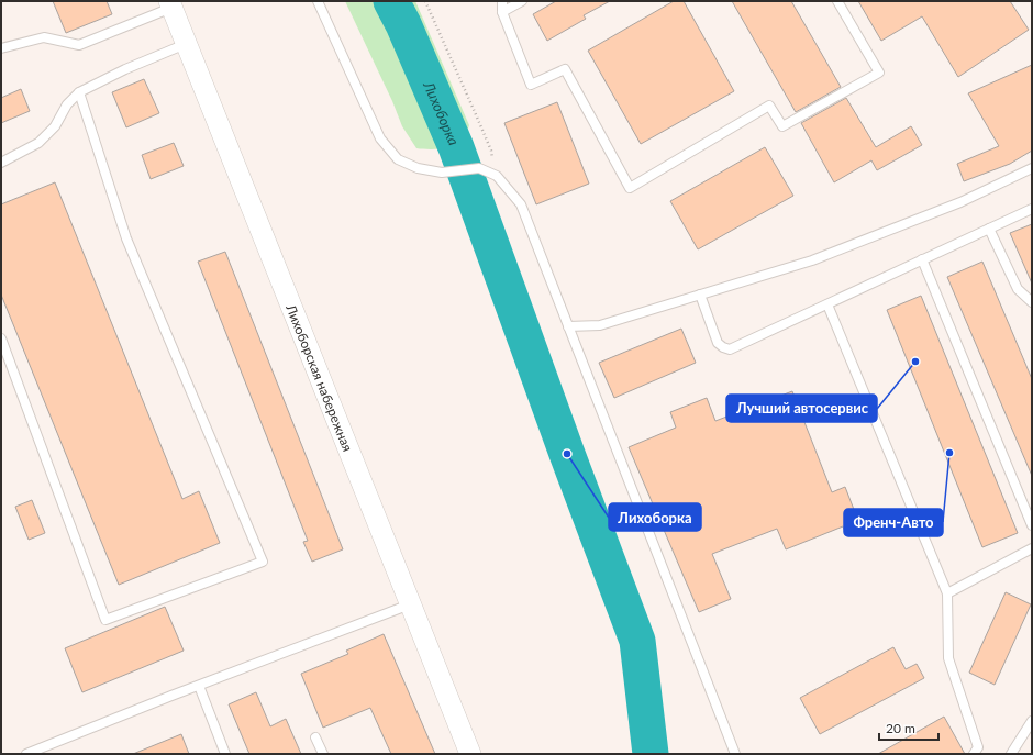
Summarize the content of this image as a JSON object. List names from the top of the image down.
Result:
{
  "streets": {
    "street": ["Лихоборская набережная"]
  },
  "water": ["Лихоборка"],
  "places": ["Лучший автосервис", "Френч-Авто", "Лихоборка"],
  "scale_bar": "20 m"
}
